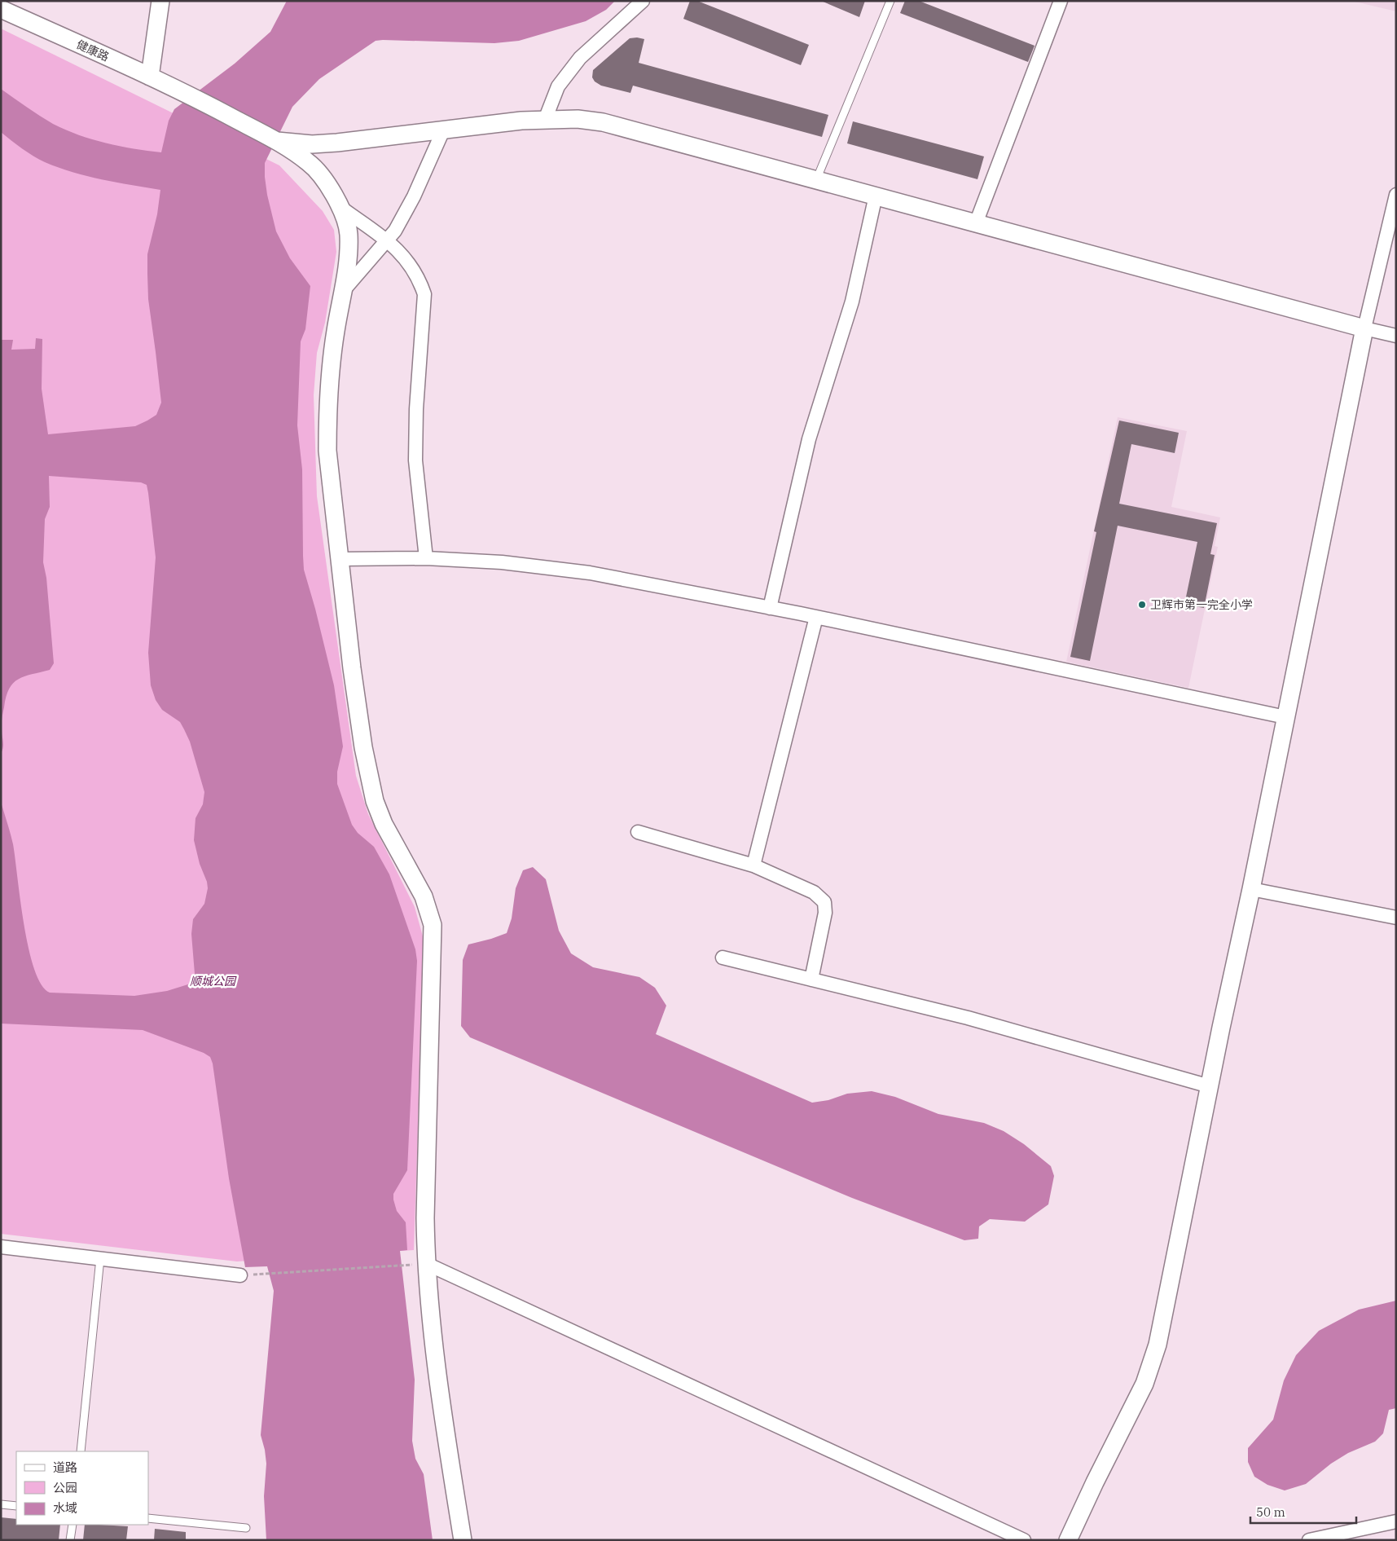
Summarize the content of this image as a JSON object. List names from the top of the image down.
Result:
{
  "streets": {
    "street": ["健康路"]
  },
  "parks": ["顺城公园"],
  "places": ["卫辉市第一完全小学"],
  "legend": ["道路", "公园", "水域"],
  "scale_bar": "50 m"
}
